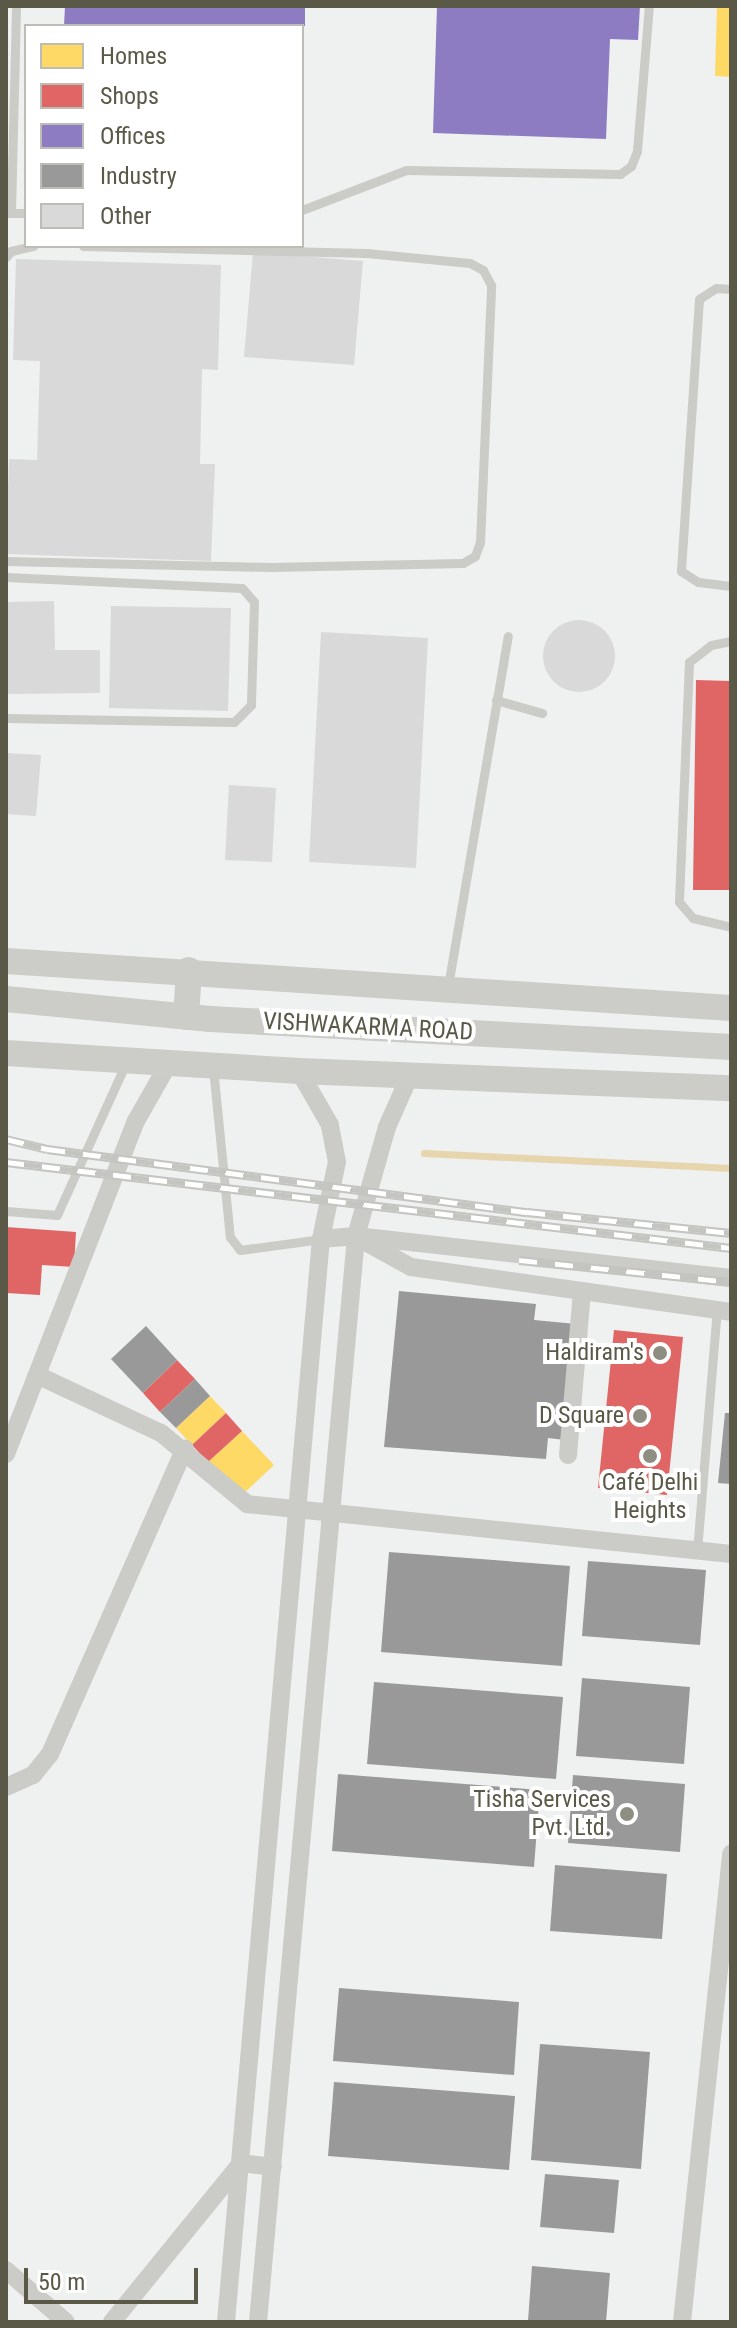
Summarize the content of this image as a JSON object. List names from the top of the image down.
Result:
{
  "streets": {
    "main road": ["VISHWAKARMA ROAD"]
  },
  "places": [
    "Haldiram's",
    "D Square",
    "Café Delhi Heights",
    "Tisha Services Pvt. Ltd."
  ],
  "legend": [
    "Homes",
    "Shops",
    "Offices",
    "Industry",
    "Other"
  ],
  "scale_bar": "50 m"
}
